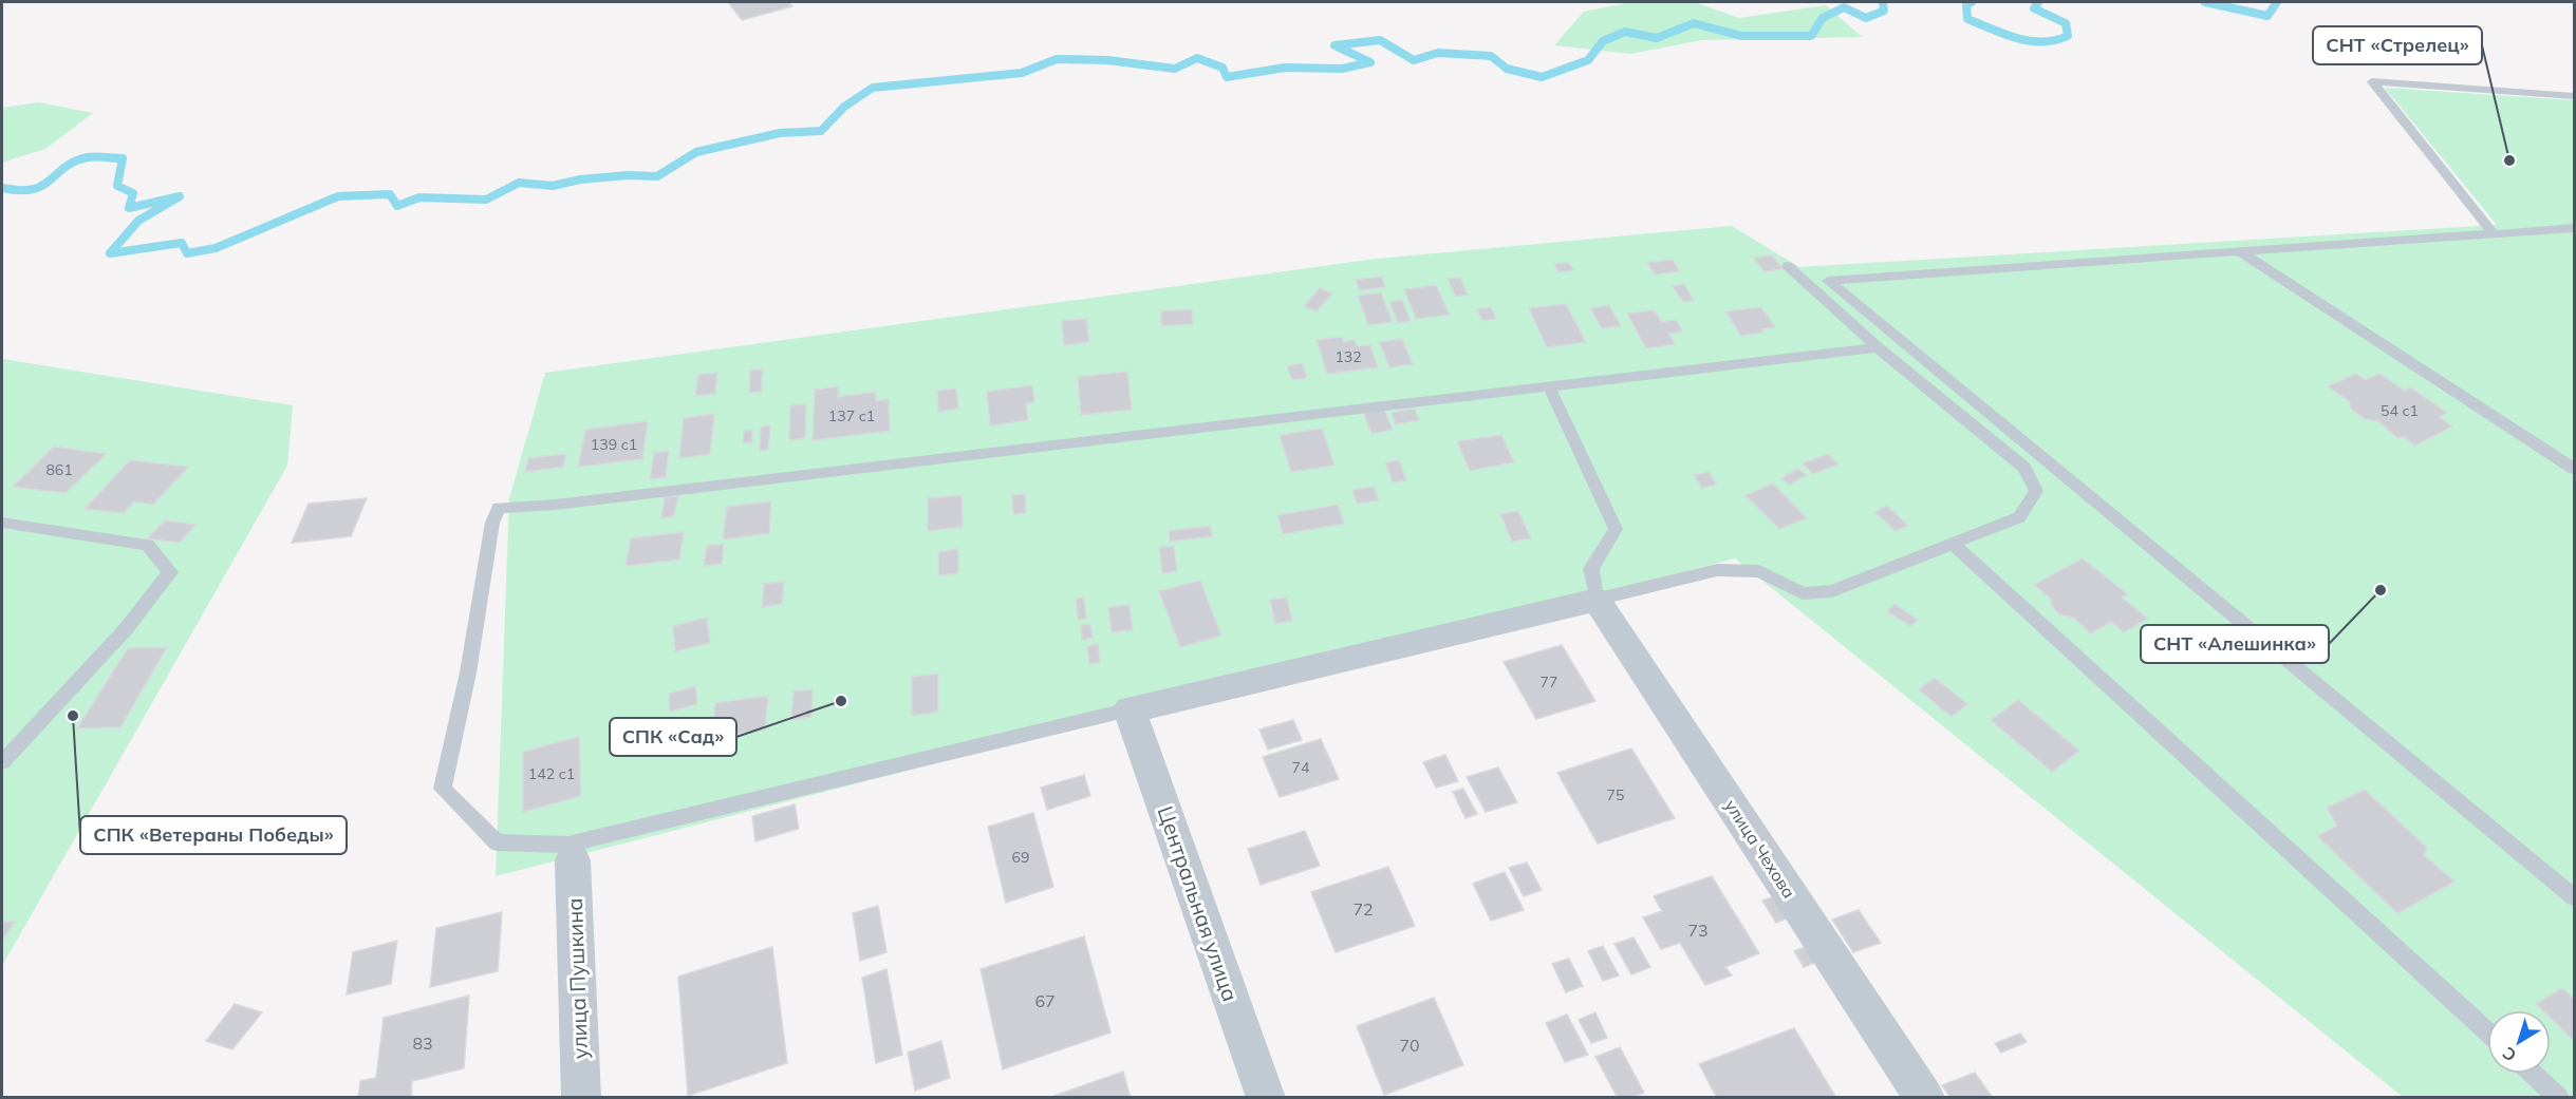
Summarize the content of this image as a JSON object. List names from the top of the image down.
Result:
{
  "streets": {
    "street": ["улица Чехова", "Центральная улица", "улица Пушкина"]
  },
  "places": [
    "СНТ «Стрелец»",
    "СНТ «Алешинка»",
    "СПК «Сад»",
    "СПК «Ветераны Победы»"
  ],
  "house_numbers": [
    "132",
    "54 с1",
    "137 с1",
    "139 с1",
    "861",
    "77",
    "74",
    "142 с1",
    "75",
    "69",
    "72",
    "73",
    "67",
    "83",
    "70"
  ],
  "north": "bottom left"
}
